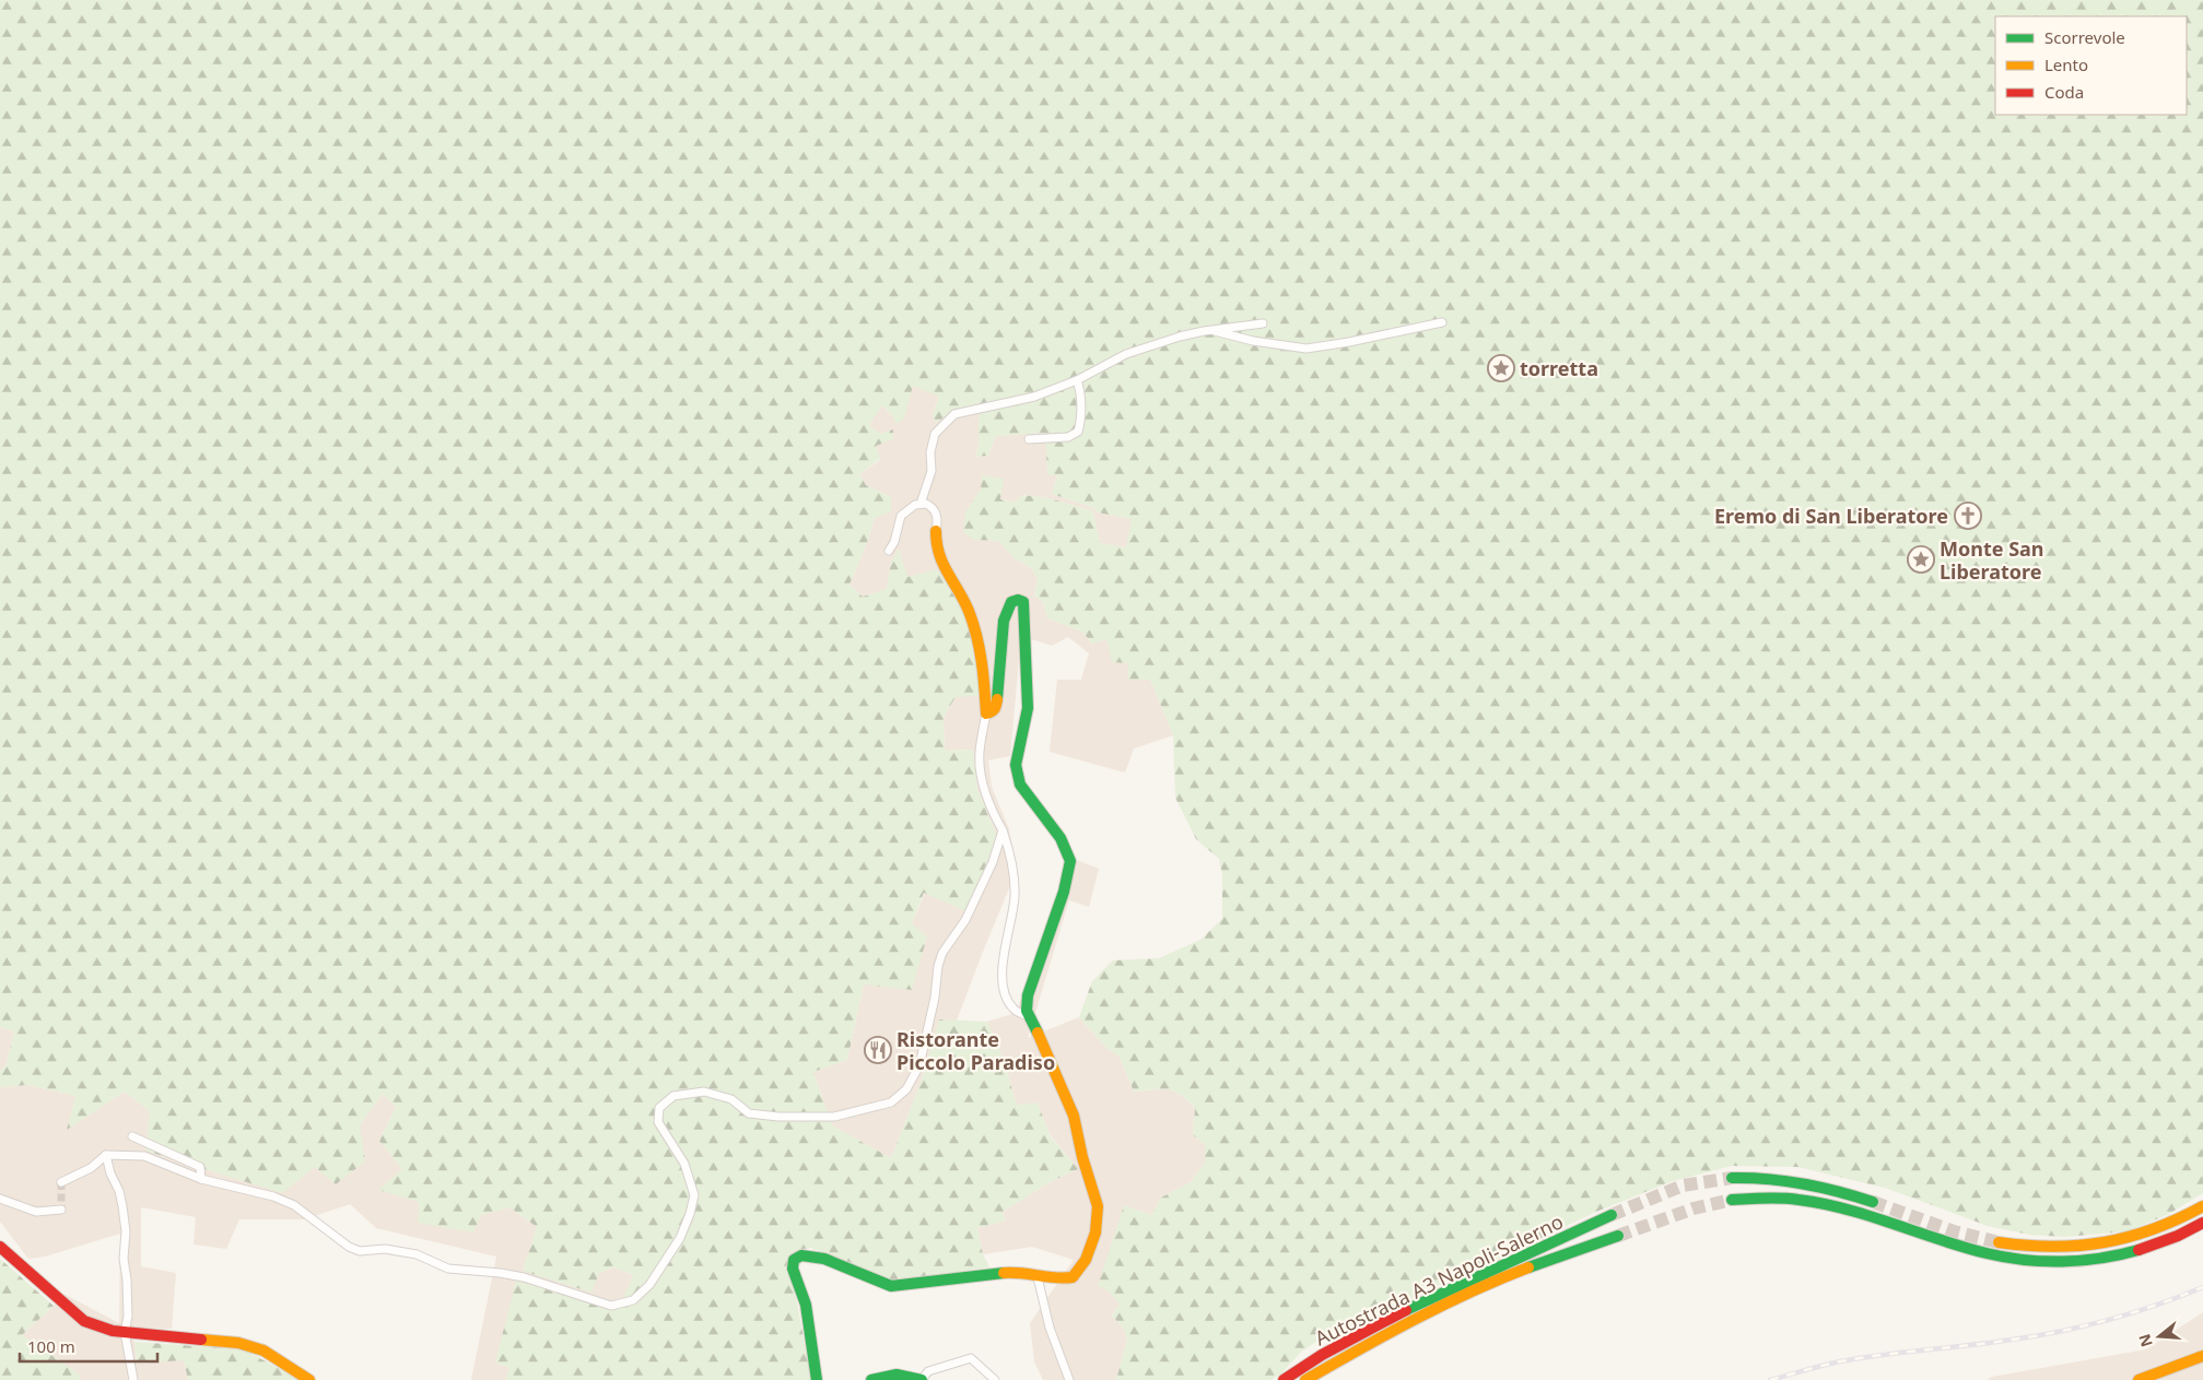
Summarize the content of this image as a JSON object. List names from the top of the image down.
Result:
{
  "streets": {
    "main road": ["Autostrada A3 Napoli-Salerno"]
  },
  "places": {
    "place": ["torretta", "Monte San Liberatore"],
    "church": ["Eremo di San Liberatore"],
    "restaurant": ["Ristorante Piccolo Paradiso"]
  },
  "legend": ["Scorrevole", "Lento", "Coda"],
  "scale_bar": "100 m",
  "north": "left"
}
